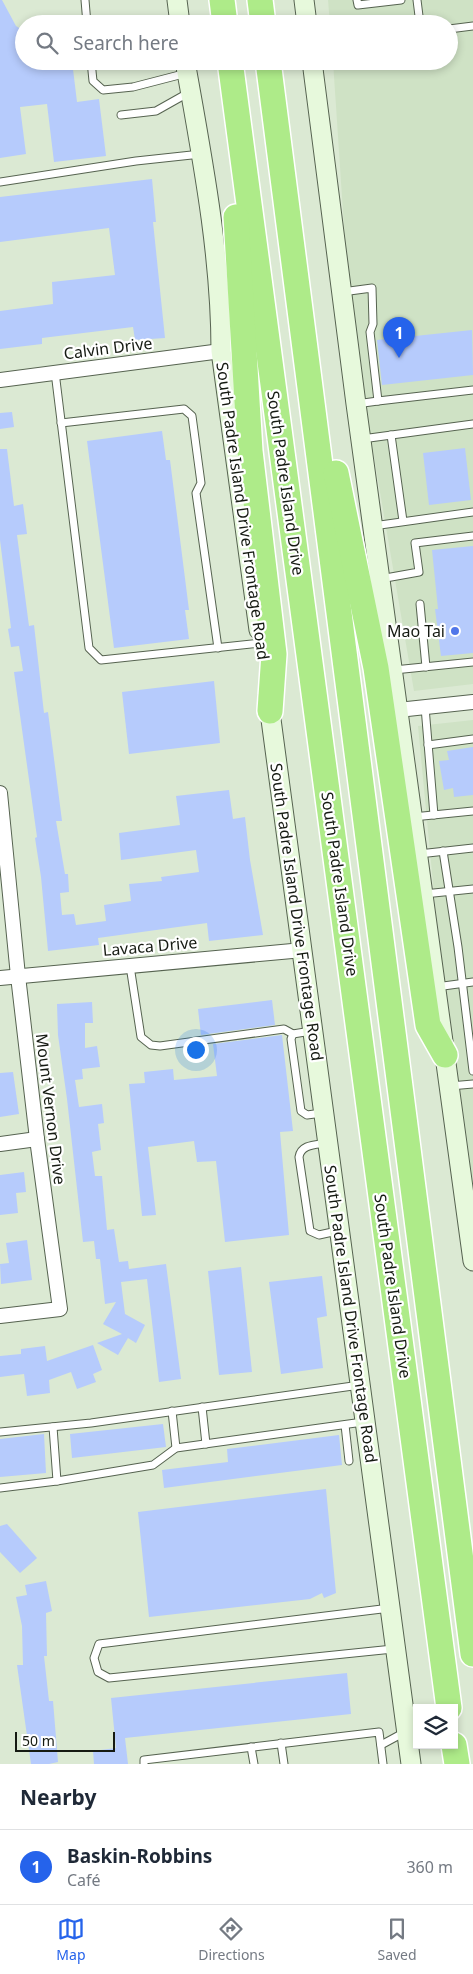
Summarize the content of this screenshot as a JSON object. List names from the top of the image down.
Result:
{
  "streets": {
    "highway": ["South Padre Island Drive"],
    "main road": ["South Padre Island Drive Frontage Road"],
    "street": ["Calvin Drive", "Lavaca Drive", "Mount Vernon Drive"]
  },
  "crossings": [
    ["Calvin Drive", "South Padre Island Drive Frontage Road"],
    ["South Padre Island Drive Frontage Road", "Lavaca Drive"],
    ["Lavaca Drive", "Mount Vernon Drive"]
  ],
  "places": ["Mao Tai"],
  "scale_bar": "50 m",
  "page": {
    "search": "Search here",
    "pins": "1",
    "scale": "50 m",
    "heading": "Nearby",
    "list": [
      {
        "mark": "1",
        "name": "Baskin-Robbins",
        "note": "Café",
        "value": "360 m"
      }
    ],
    "nav": ["Map", "Directions", "Saved"]
  }
}
